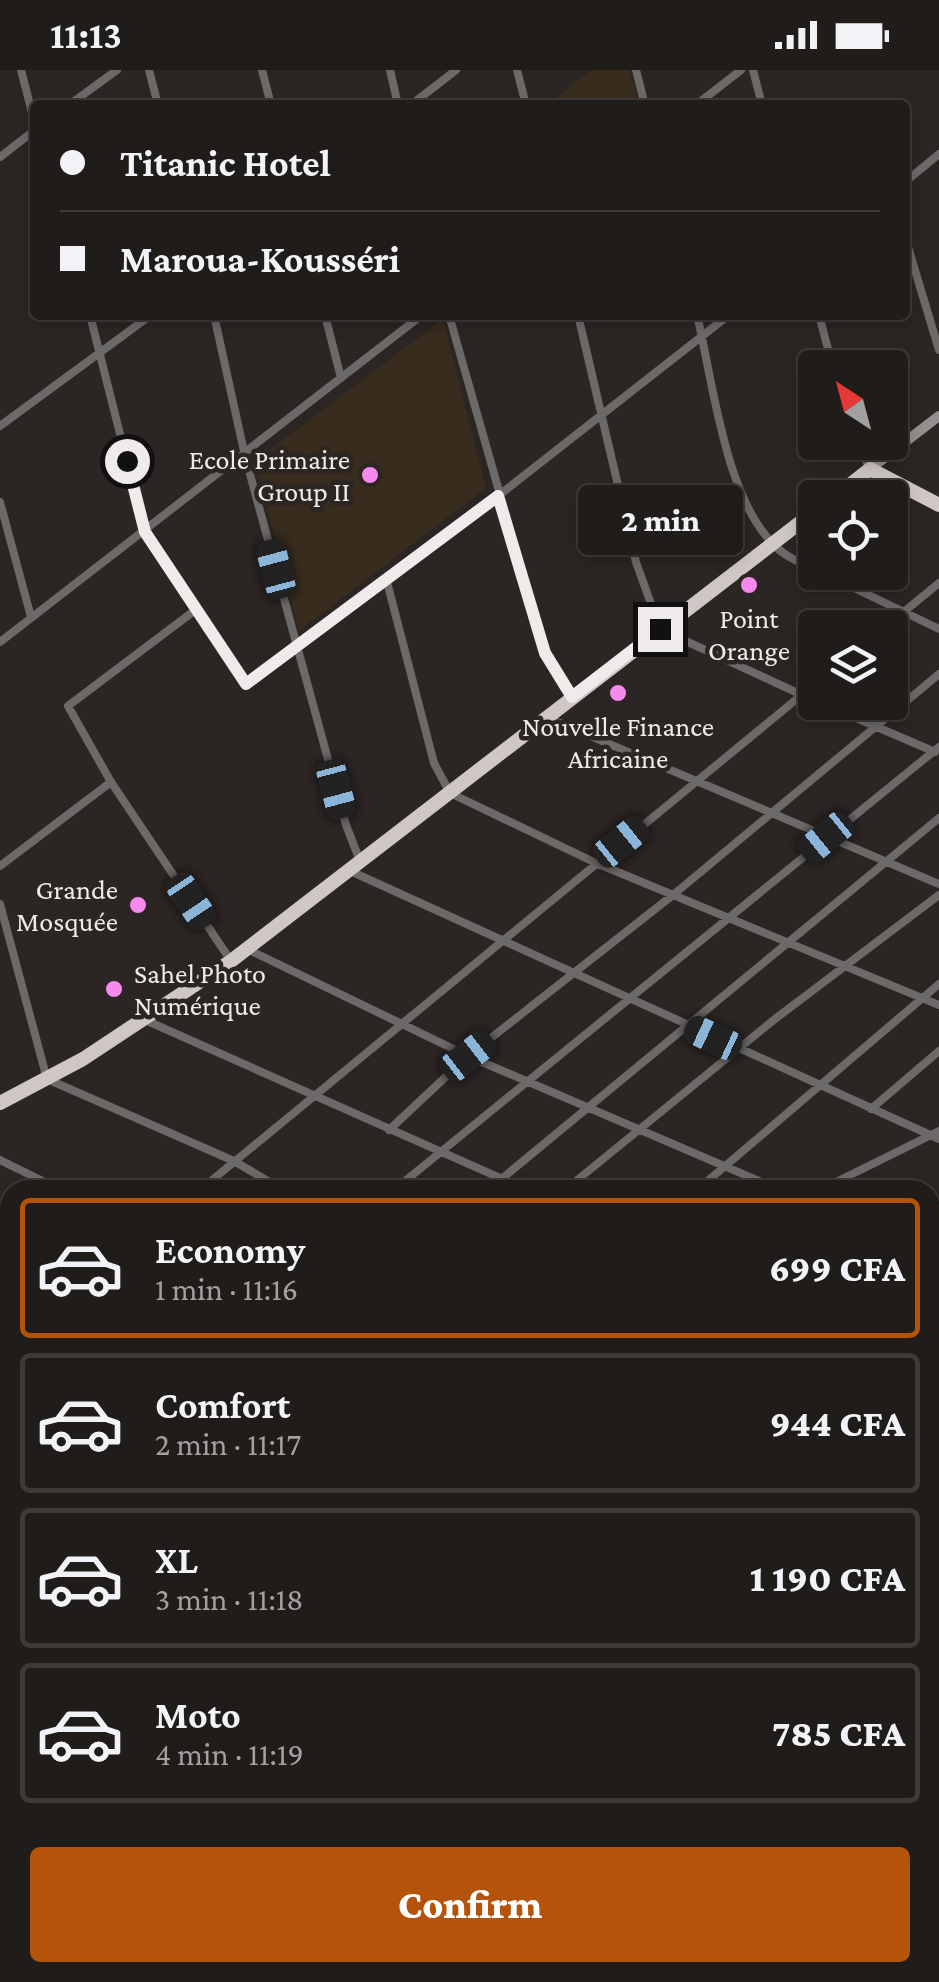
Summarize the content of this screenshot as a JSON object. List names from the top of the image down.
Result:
{
  "places": [
    "Ecole Primaire Group II",
    "Point Orange",
    "Nouvelle Finance Africaine",
    "Grande Mosquée",
    "Sahel Photo Numérique"
  ],
  "north": "top left",
  "page": {
    "status": "11:13",
    "banner": ["Titanic Hotel", "Maroua-Kousséri"],
    "bubble": "2 min",
    "list": [
      {
        "name": "Economy",
        "note": "1 min · 11:16",
        "value": "699 CFA"
      },
      {
        "name": "Comfort",
        "note": "2 min · 11:17",
        "value": "944 CFA"
      },
      {
        "name": "XL",
        "note": "3 min · 11:18",
        "value": "1 190 CFA"
      },
      {
        "name": "Moto",
        "note": "4 min · 11:19",
        "value": "785 CFA"
      }
    ],
    "buttons": "Confirm"
  }
}
